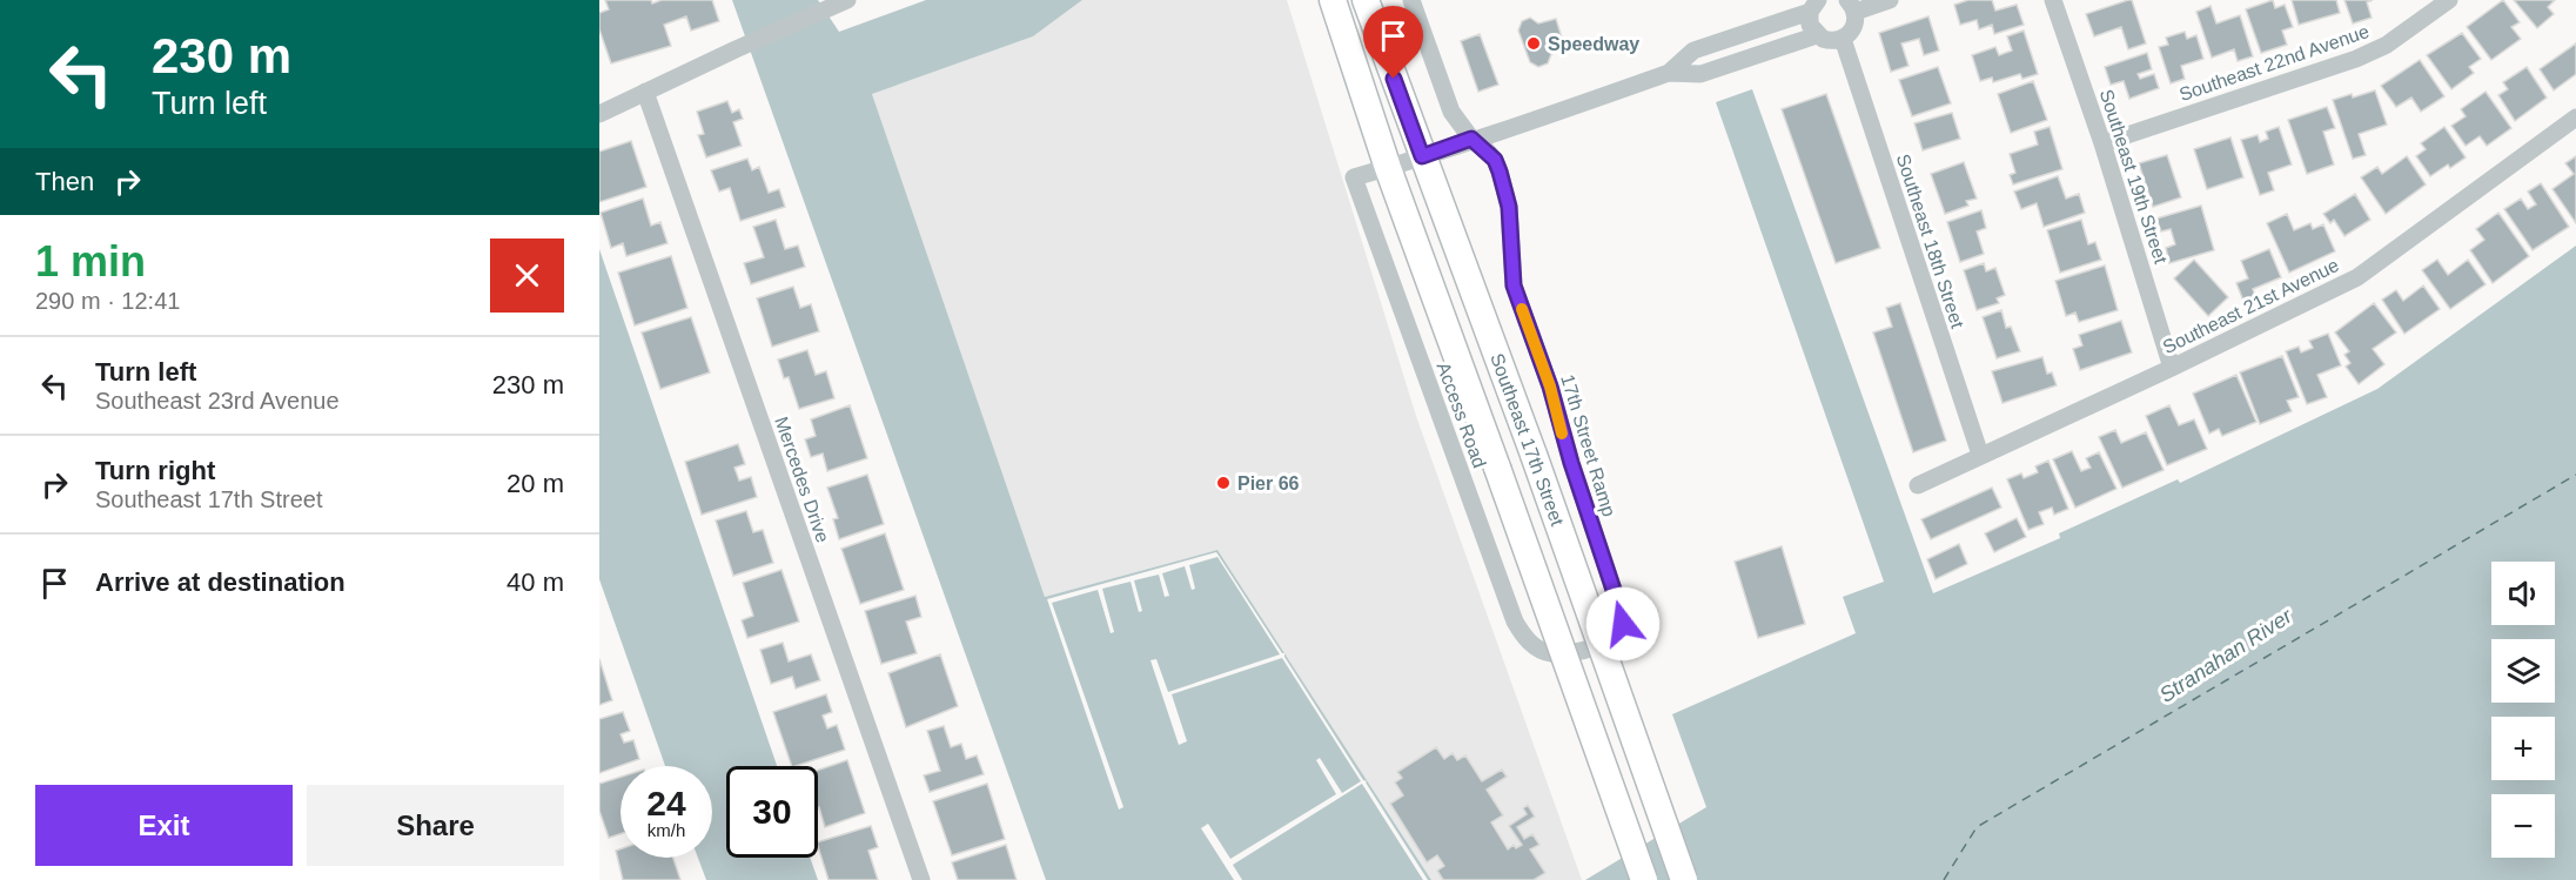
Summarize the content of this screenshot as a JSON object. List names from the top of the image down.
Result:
{
  "streets": {
    "main road": ["Southeast 17th Street"],
    "street": [
      "Southeast 22nd Avenue",
      "Southeast 19th Street",
      "Southeast 18th Street",
      "Southeast 21st Avenue",
      "Access Road",
      "17th Street Ramp",
      "Mercedes Drive"
    ]
  },
  "crossings": [
    ["Southeast 22nd Avenue", "Southeast 19th Street"],
    ["Southeast 19th Street", "Southeast 21st Avenue"],
    ["Southeast 18th Street", "Southeast 21st Avenue"],
    ["Access Road", "Southeast 17th Street"],
    ["Access Road", "17th Street Ramp"]
  ],
  "water": ["Stranahan River"],
  "places": ["Speedway", "Pier 66"],
  "page": {
    "turn": ["230 m", "Turn left"],
    "then": "Then",
    "heading": ["1 min", "290 m · 12:41"],
    "list": [
      {
        "name": "Turn left",
        "note": "Southeast 23rd Avenue",
        "value": "230 m"
      },
      {
        "name": "Turn right",
        "note": "Southeast 17th Street",
        "value": "20 m"
      },
      {
        "name": "Arrive at destination",
        "value": "40 m"
      }
    ],
    "map_buttons": ["+", "−"],
    "speed": "24 km/h",
    "limit": "30",
    "buttons": ["Exit", "Share"]
  }
}
